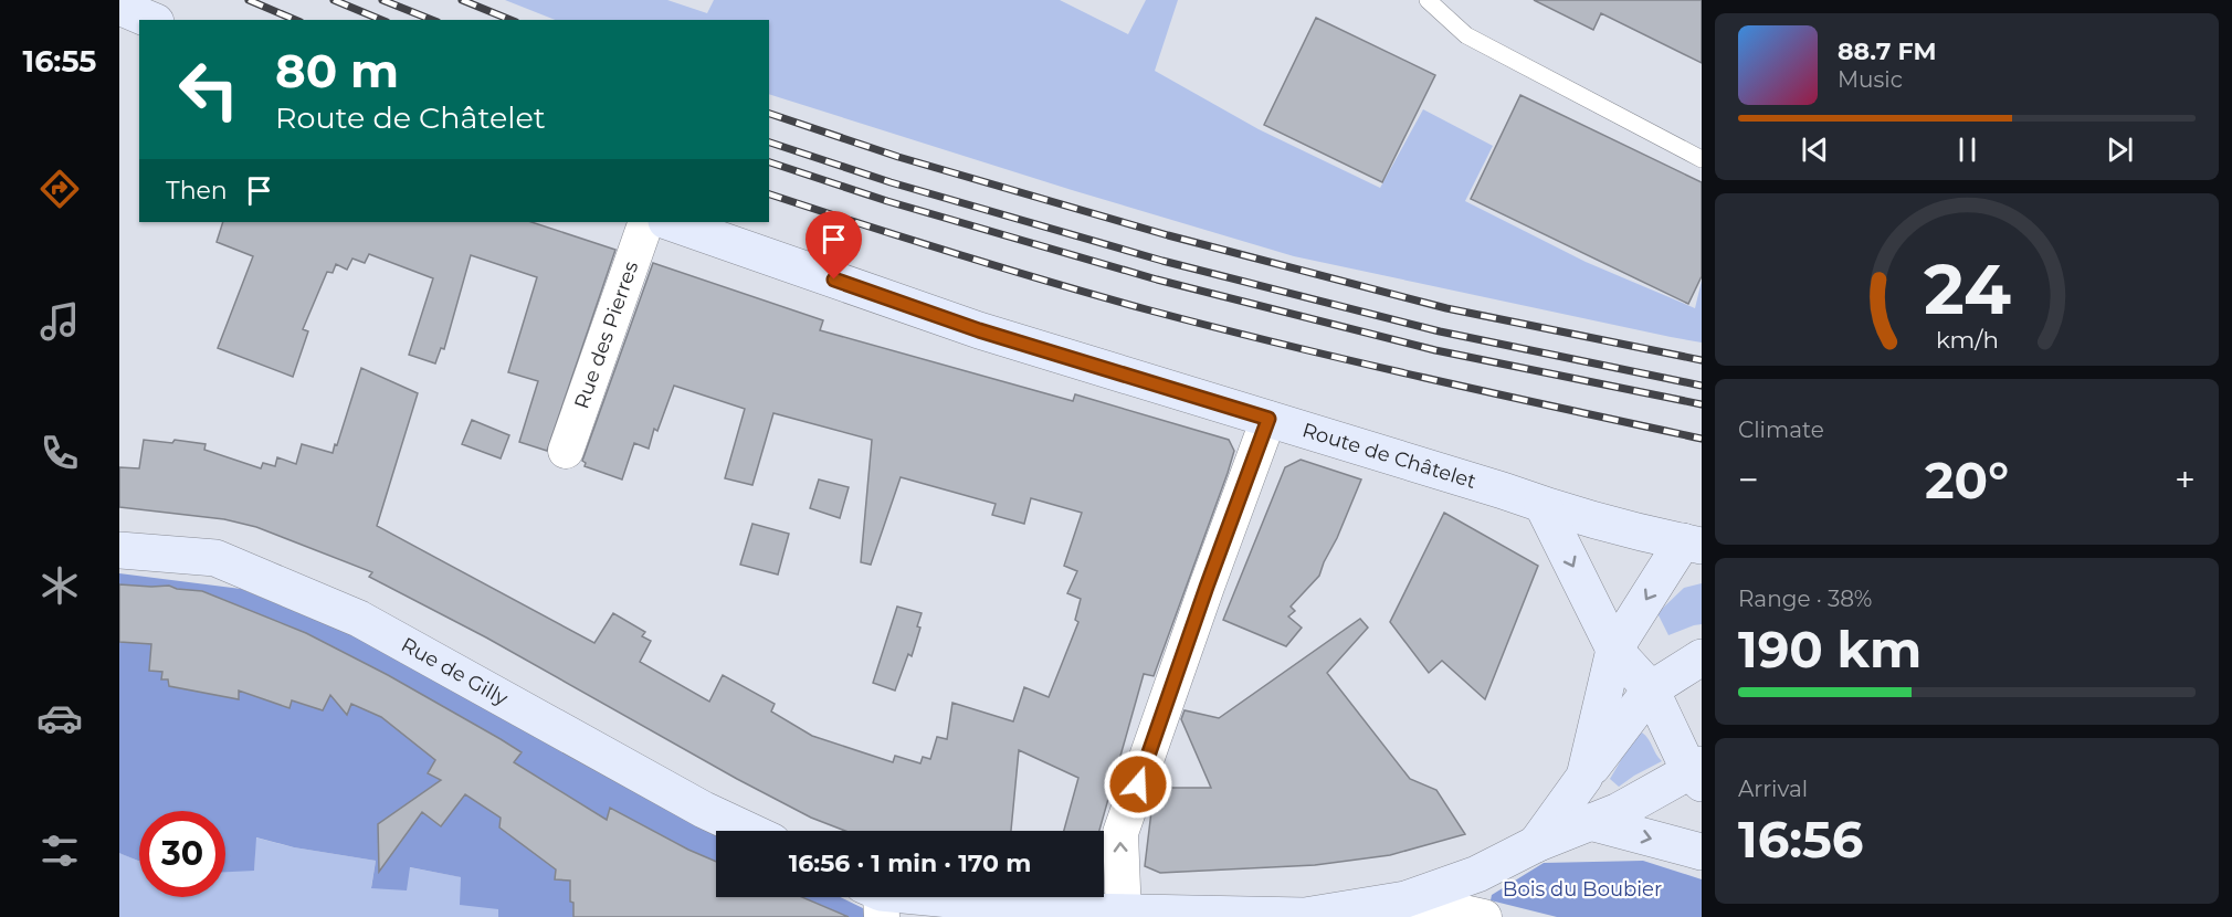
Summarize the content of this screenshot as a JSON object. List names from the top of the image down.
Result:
{
  "streets": {
    "main road": ["Route de Châtelet", "Rue de Gilly"],
    "street": ["Rue des Pierres"]
  },
  "parks": ["Bois du Boubier"],
  "page": {
    "tabs": "16:55",
    "turn": ["80 m", "Route de Châtelet"],
    "song": ["88.7 FM", "Music"],
    "then": "Then",
    "tile": [
      "Climate",
      ["Range · 38%", "190 km"],
      ["Arrival", "16:56"]
    ],
    "heat": ["−", "20°", "+"],
    "limit": "30",
    "trip": "16:56 · 1 min · 170 m",
    "gauge": ["24", "km/h"]
  }
}
